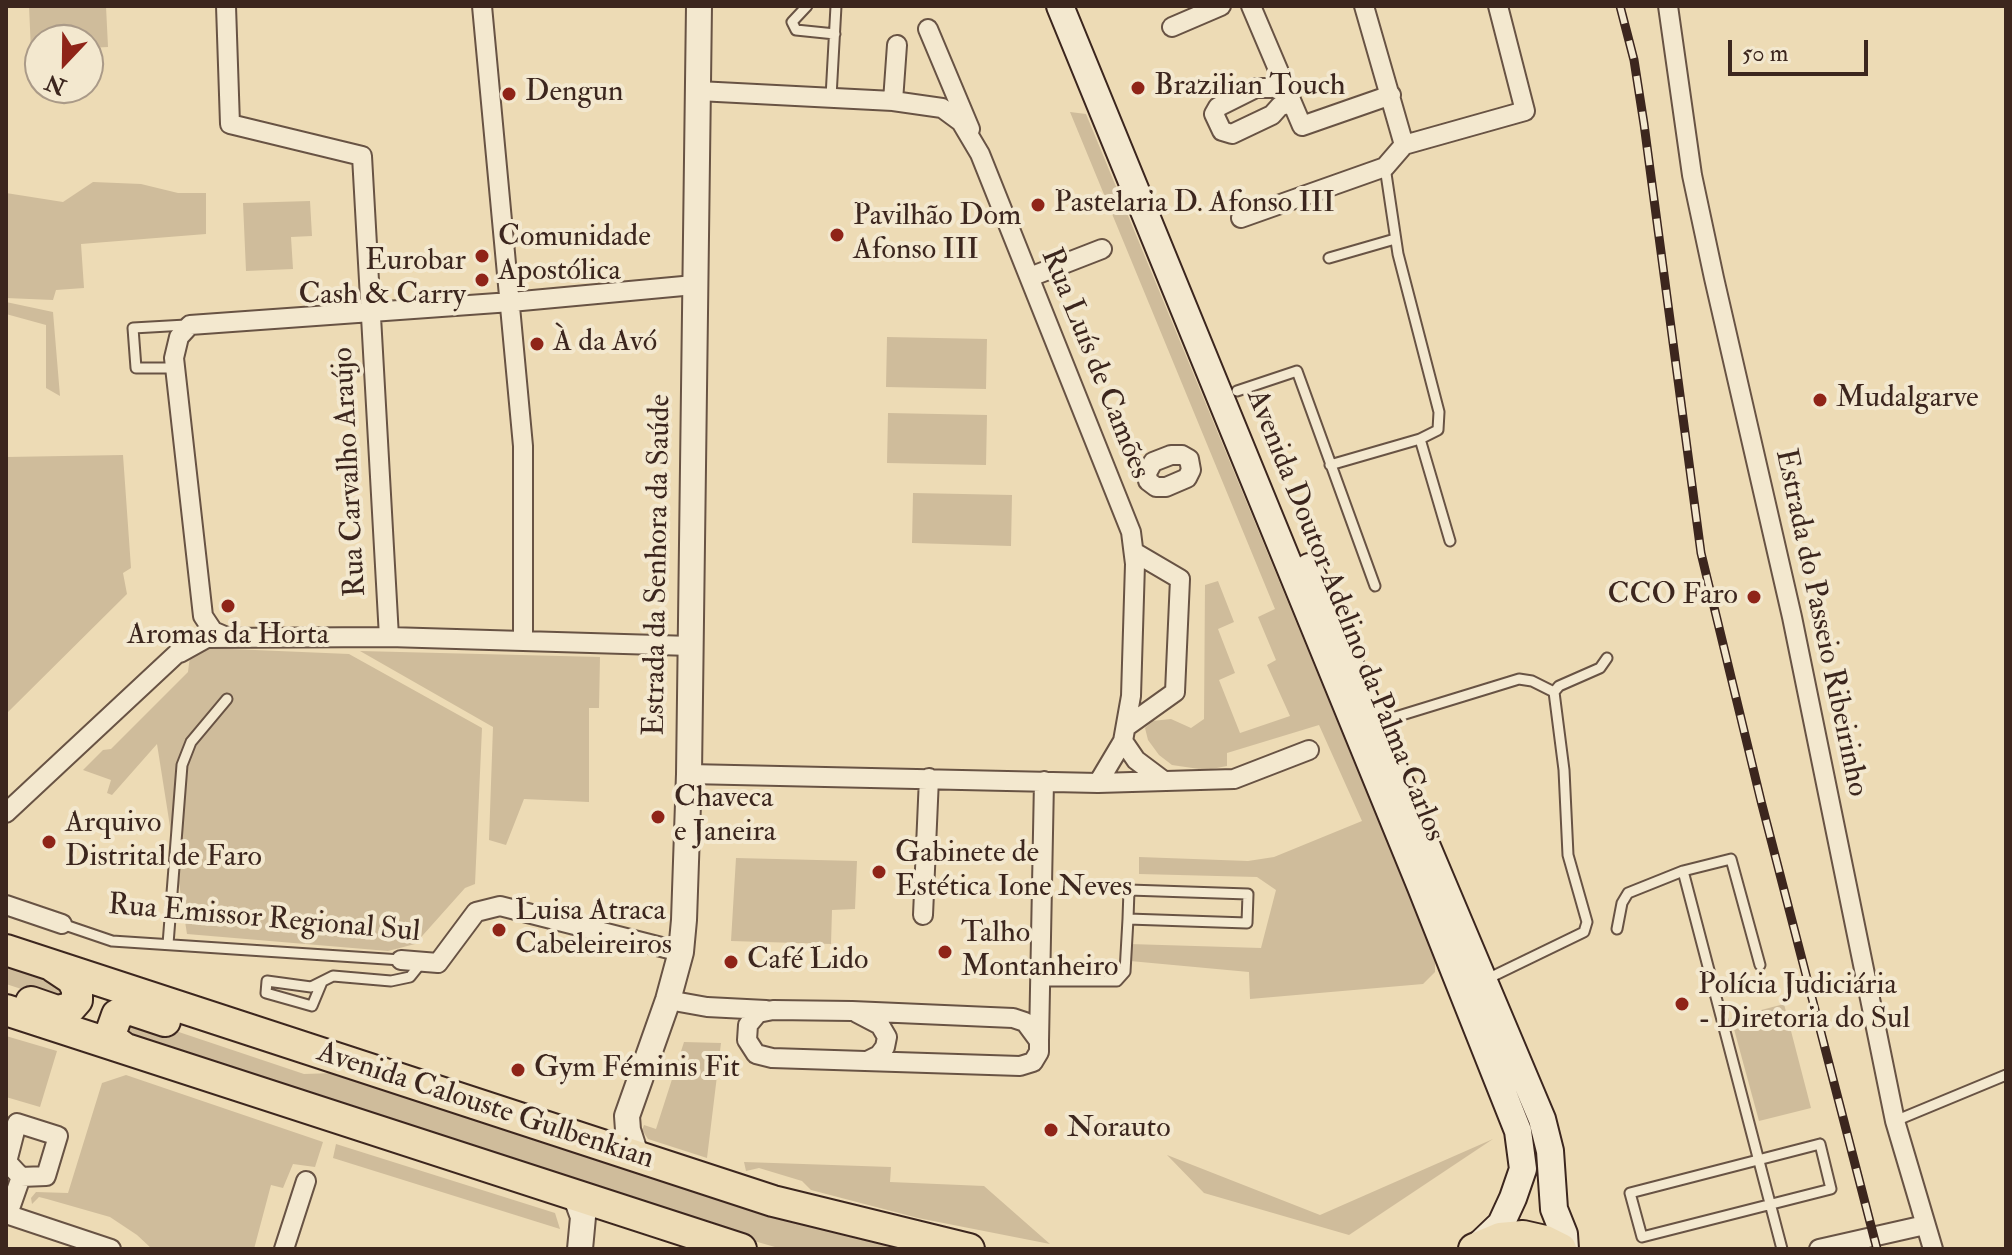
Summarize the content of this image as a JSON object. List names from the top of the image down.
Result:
{
  "streets": {
    "main road": ["Avenida Doutor Adelino da Palma Carlos", "Avenida Calouste Gulbenkian"],
    "street": [
      "Rua Luís de Camões",
      "Rua Carvalho Araújo",
      "Estrada da Senhora da Saúde",
      "Estrada do Passeio Ribeirinho",
      "Rua Emissor Regional Sul"
    ]
  },
  "crossings": [
    ["Rua Luís de Camões", "Estrada da Senhora da Saúde"],
    ["Estrada da Senhora da Saúde", "Rua Emissor Regional Sul"]
  ],
  "places": [
    "Brazilian Touch",
    "Dengun",
    "Pastelaria D. Afonso III",
    "Pavilhão Dom Afonso III",
    "Comunidade Apostólica",
    "Eurobar Cash & Carry",
    "À da Avó",
    "Mudalgarve",
    "CCO Faro",
    "Aromas da Horta",
    "Chaveca e Janeira",
    "Arquivo Distrital de Faro",
    "Gabinete de Estética Ione Neves",
    "Luisa Atraca Cabeleireiros",
    "Talho Montanheiro",
    "Café Lido",
    "Polícia Judiciária - Diretoria do Sul",
    "Gym Féminis Fit",
    "Norauto"
  ],
  "scale_bar": "50 m",
  "north": "bottom"
}
